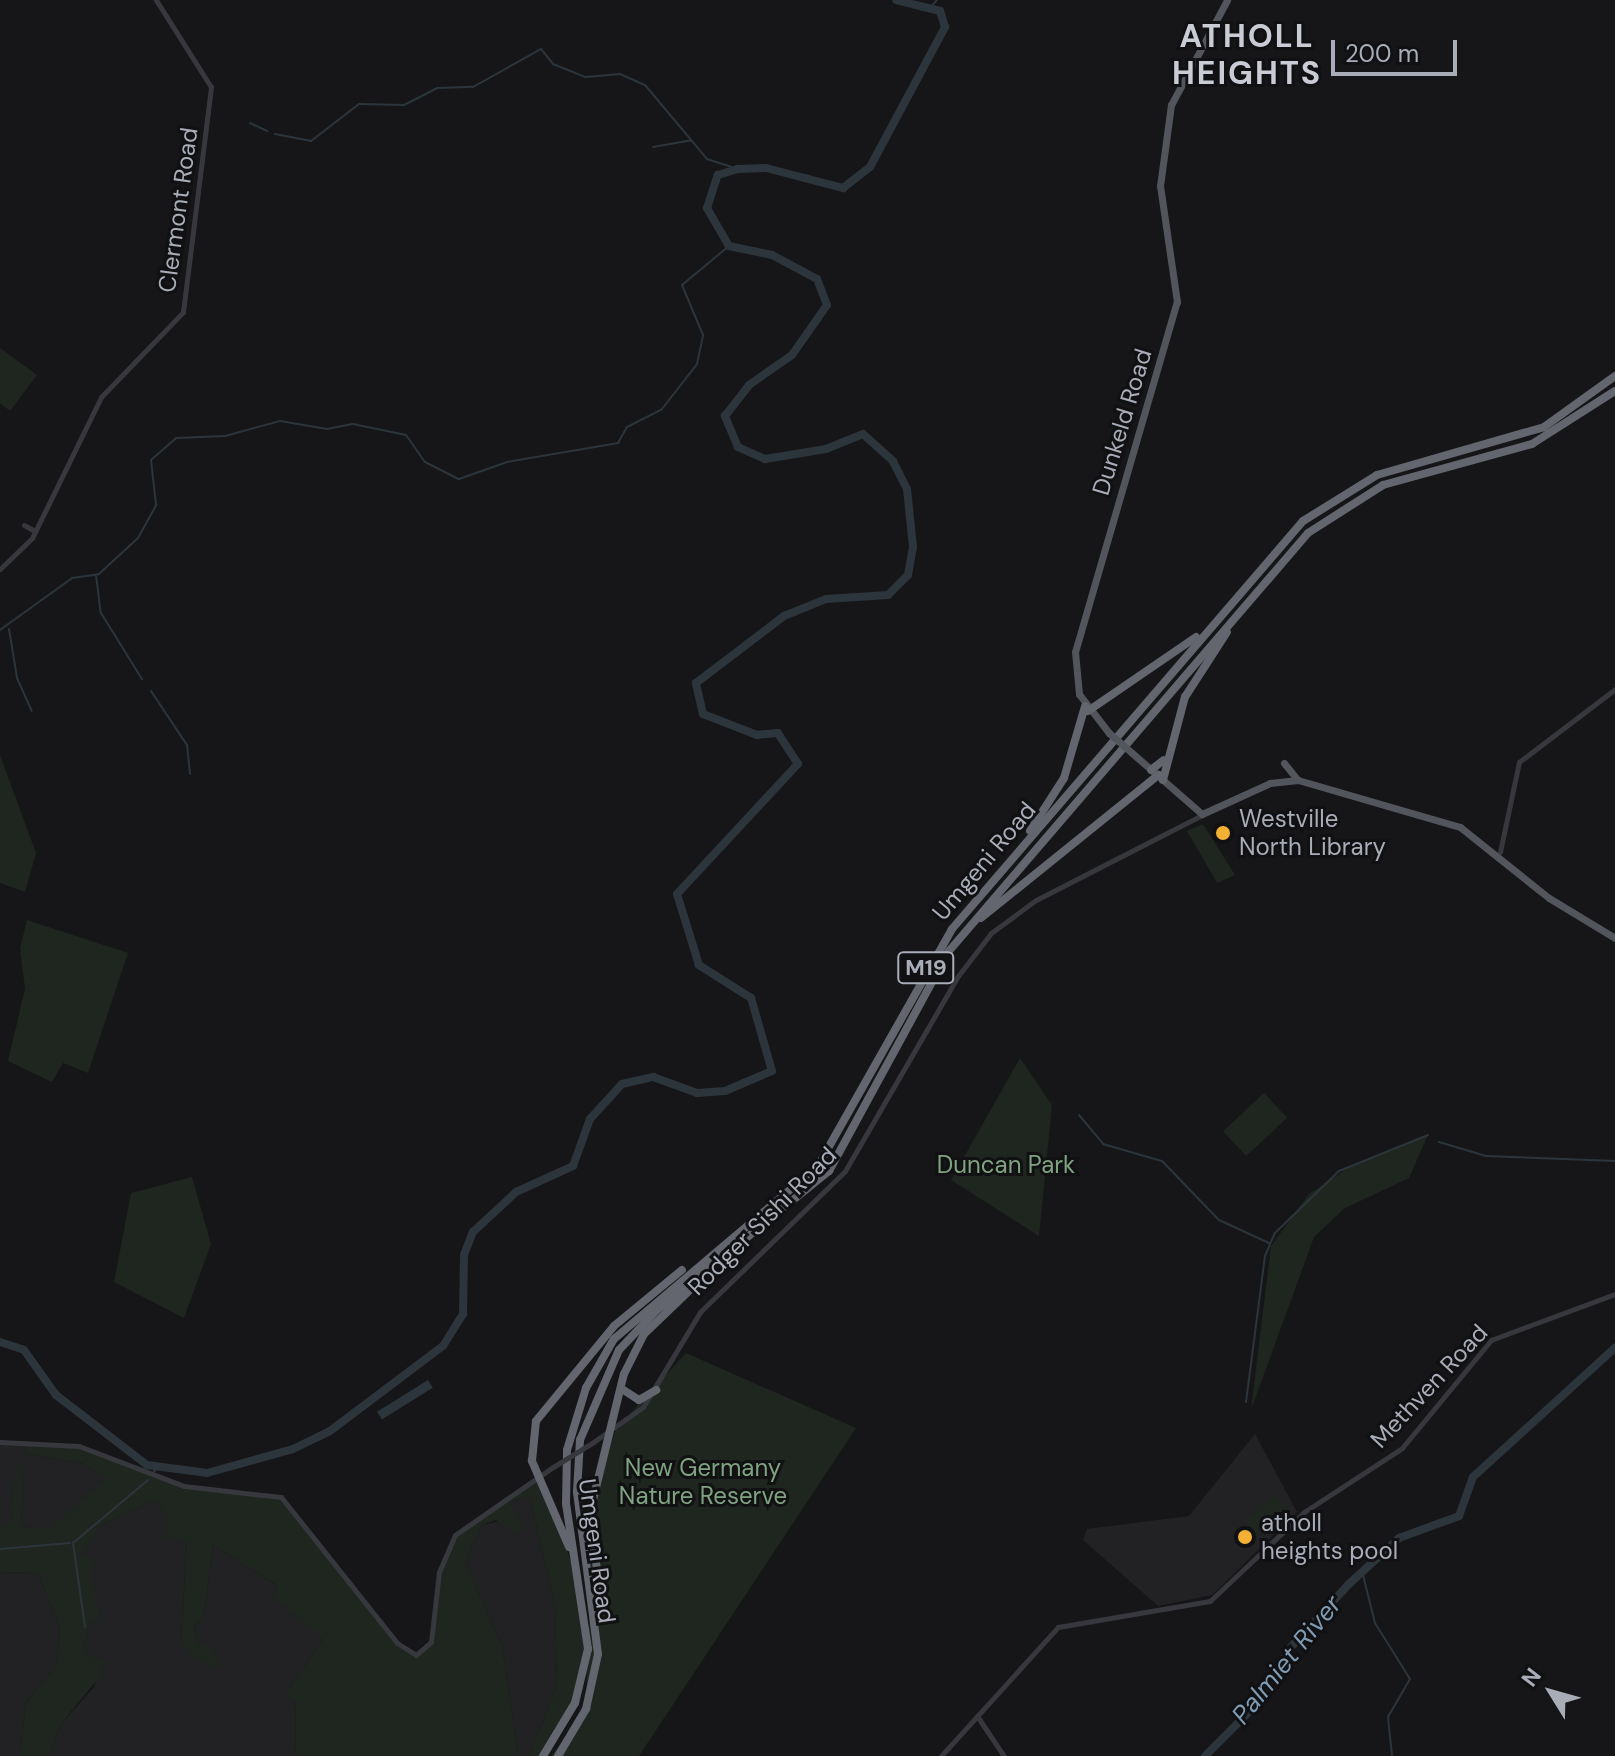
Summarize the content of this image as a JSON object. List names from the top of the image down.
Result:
{
  "streets": {
    "highway": ["Umgeni Road", "M19"],
    "main road": ["Dunkeld Road", "Rodger Sishi Road"],
    "street": ["Clermont Road", "Methven Road"]
  },
  "districts": ["ATHOLL HEIGHTS"],
  "water": ["Palmiet River"],
  "parks": ["Duncan Park", "New Germany Nature Reserve"],
  "places": ["Westville North Library", "atholl heights pool"],
  "scale_bar": "200 m",
  "north": "top left"
}
